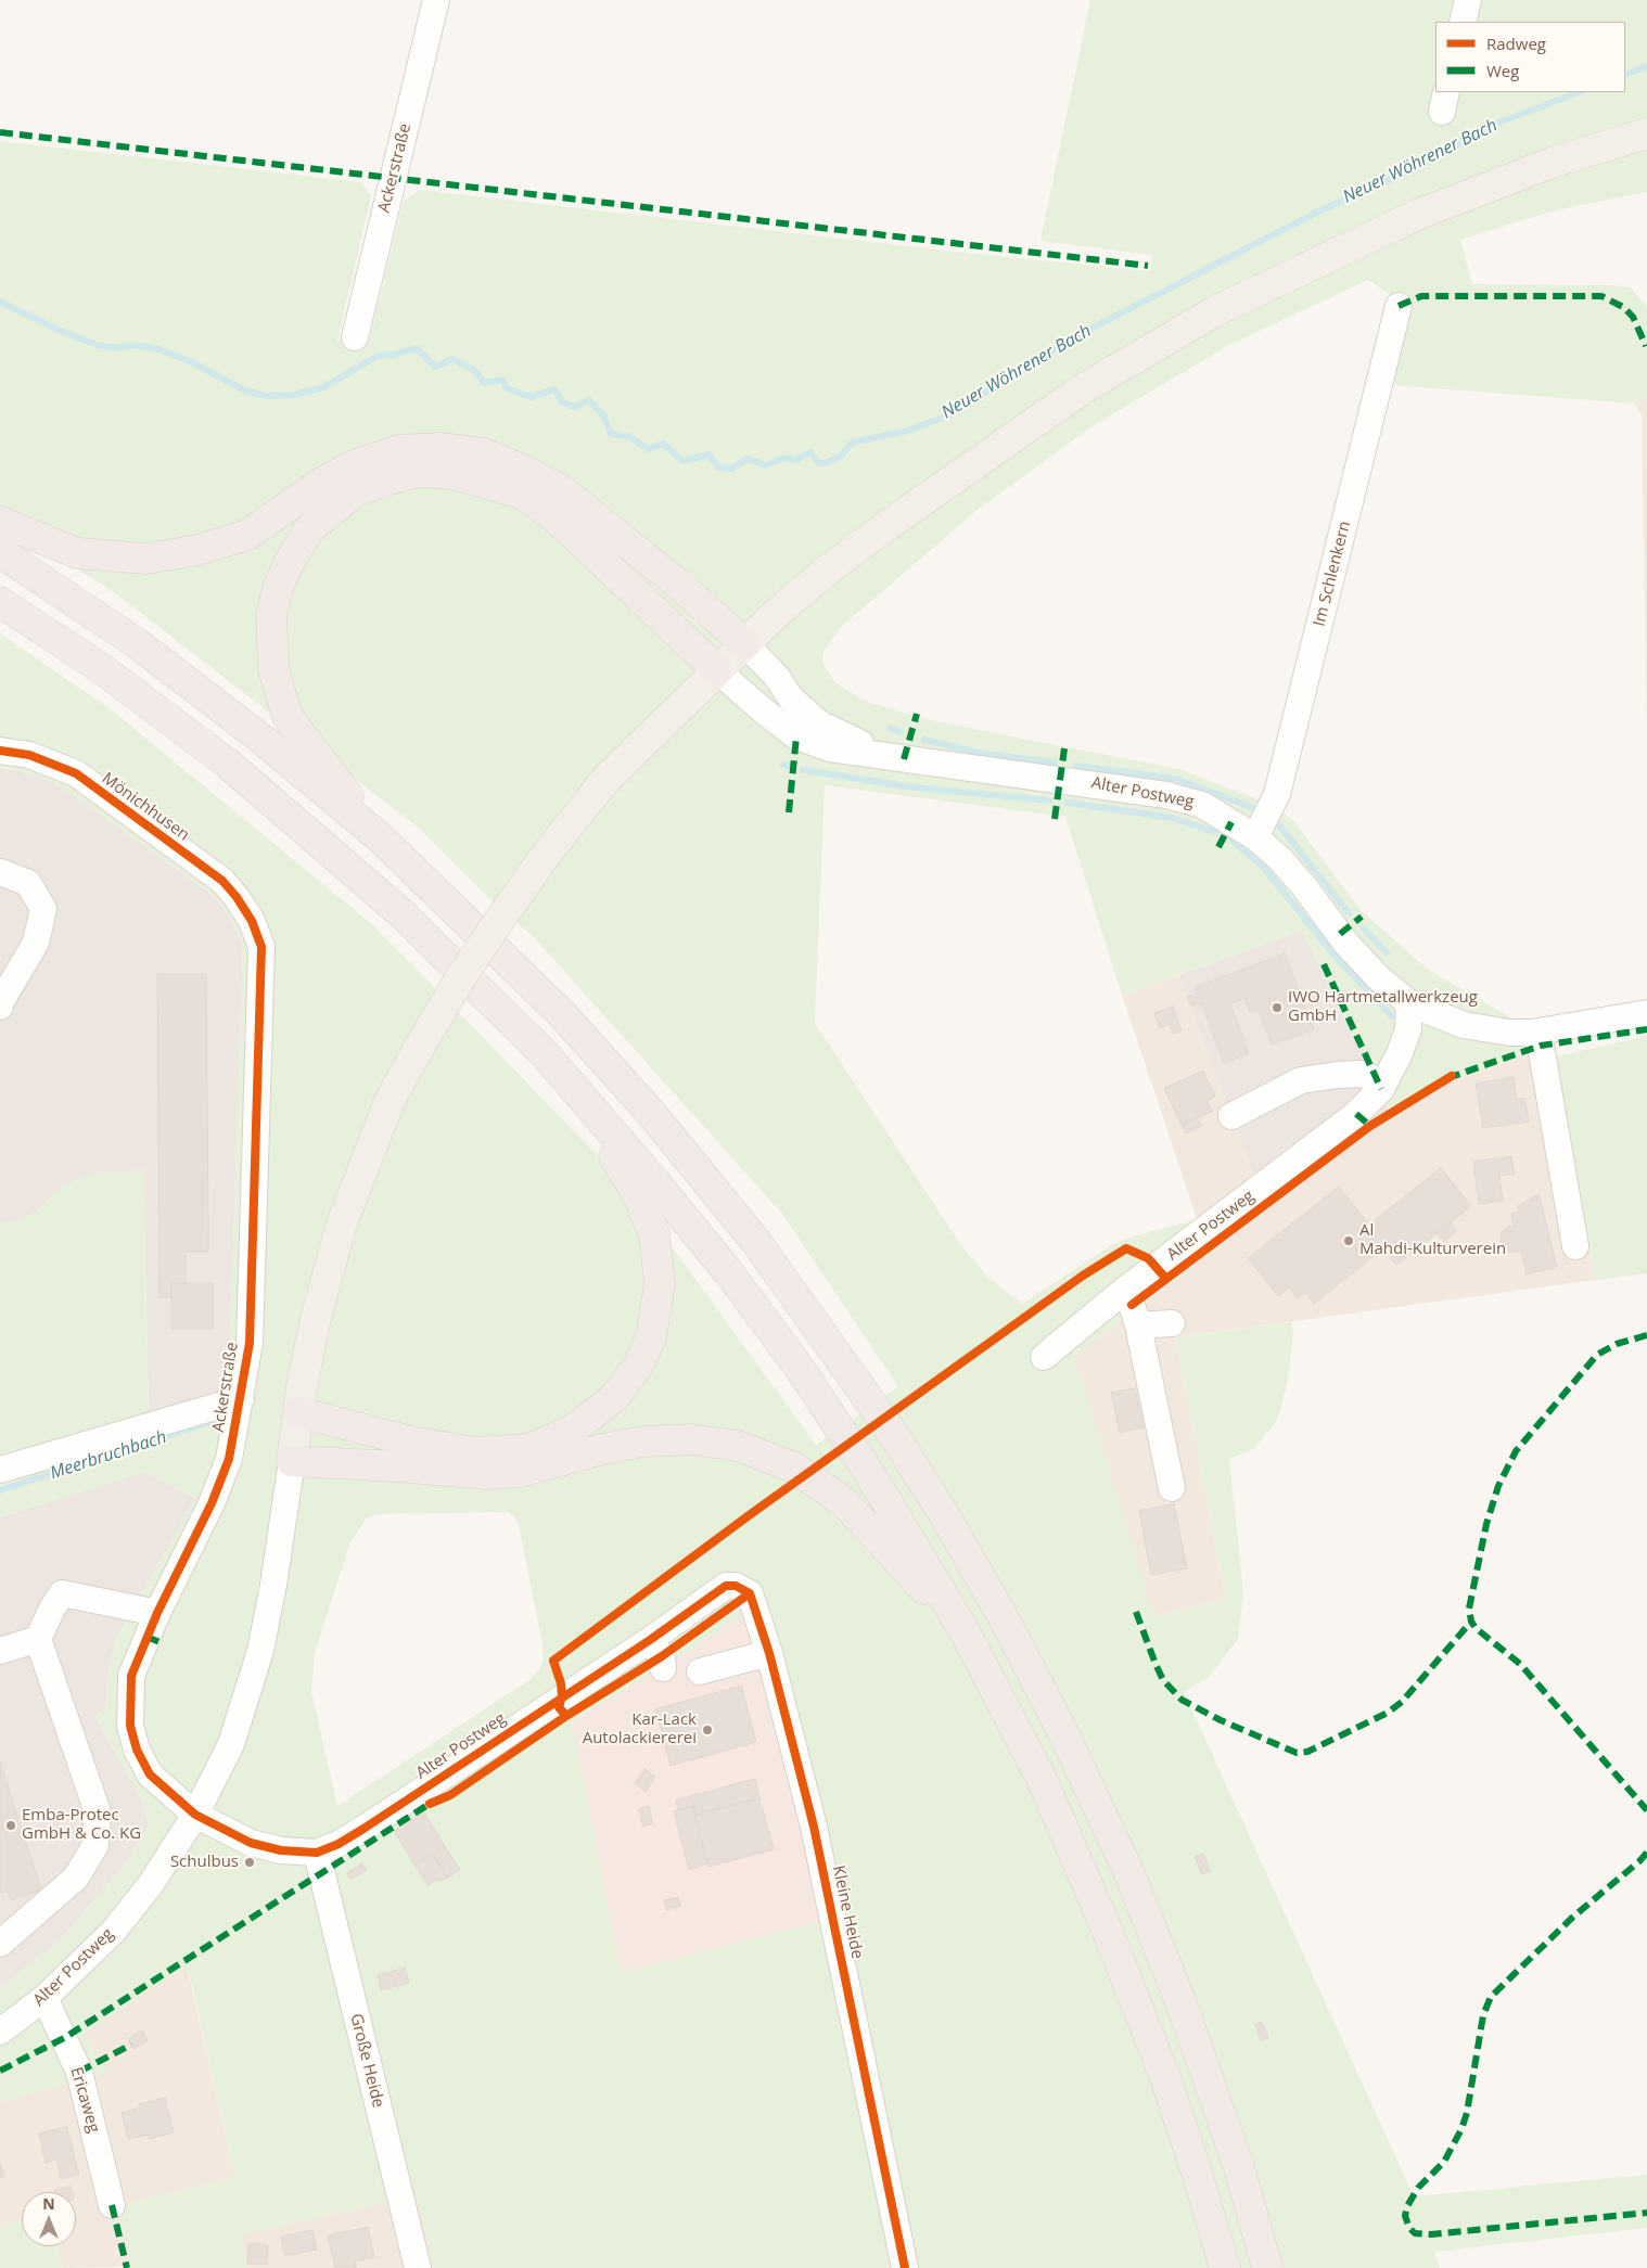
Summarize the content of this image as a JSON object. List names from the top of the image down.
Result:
{
  "streets": {
    "street": [
      "Ackerstraße",
      "Im Schlenkern",
      "Alter Postweg",
      "Mönichhusen",
      "Kleine Heide",
      "Große Heide",
      "Ericaweg"
    ]
  },
  "crossings": [
    ["Ackerstraße", "Alter Postweg"],
    ["Ackerstraße", "Mönichhusen"],
    ["Im Schlenkern", "Alter Postweg"],
    ["Alter Postweg", "Kleine Heide"],
    ["Alter Postweg", "Große Heide"],
    ["Alter Postweg", "Ericaweg"]
  ],
  "water": ["Neuer Wöhrener Bach", "Meerbruchbach"],
  "places": [
    "IWO Hartmetallwerkzeug GmbH",
    "Al Mahdi-Kulturverein",
    "Kar-Lack Autolackiererei",
    "Emba-Protec GmbH & Co. KG",
    "Schulbus"
  ],
  "legend": ["Radweg", "Weg"],
  "north": "top"
}
